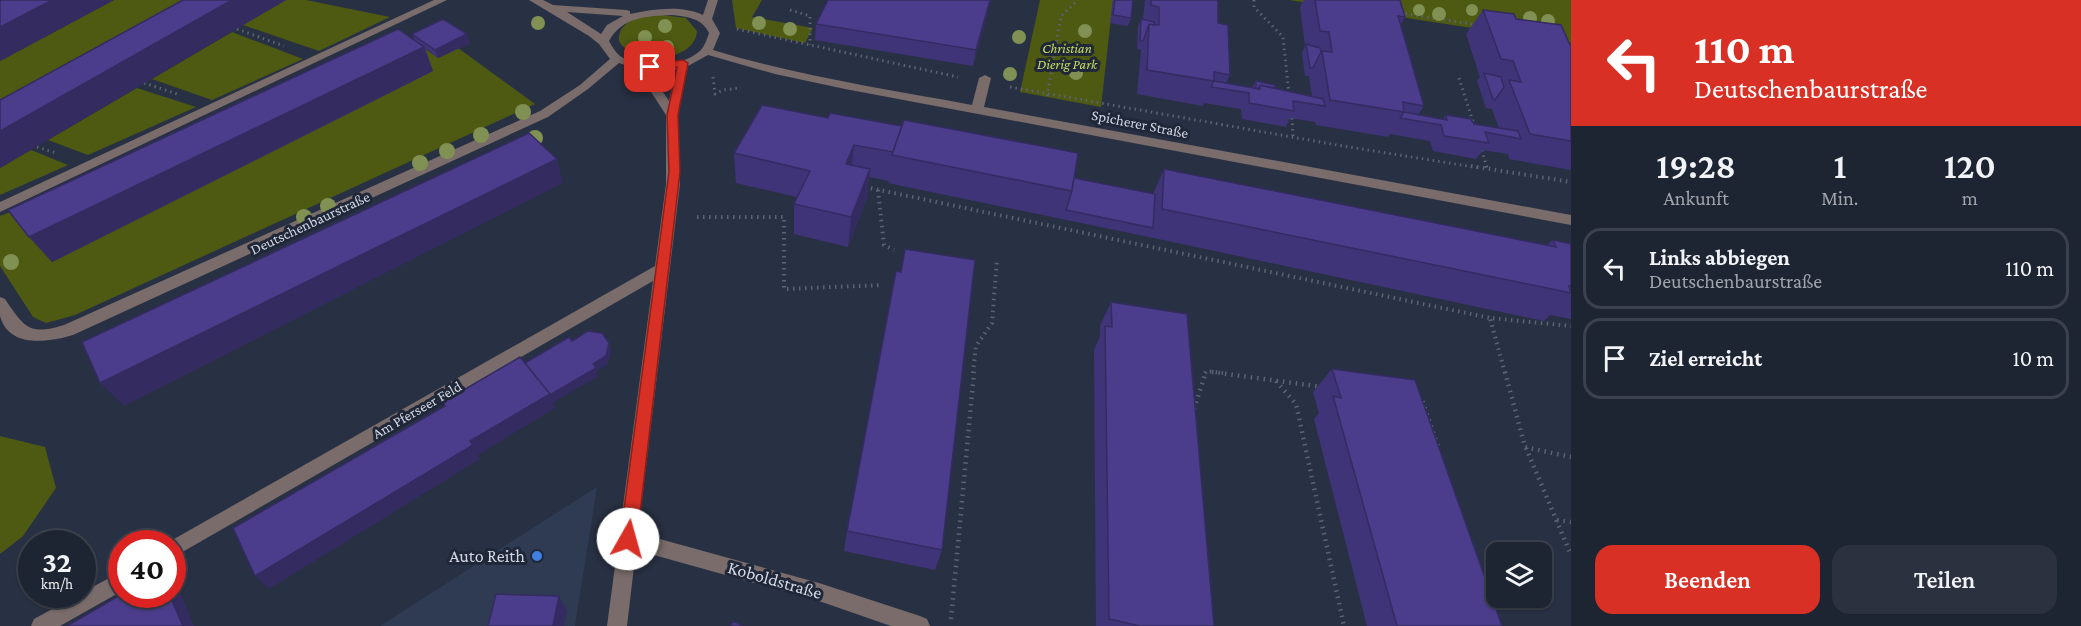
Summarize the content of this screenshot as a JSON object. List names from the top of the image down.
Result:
{
  "streets": {
    "street": [
      "Spicherer Straße",
      "Deutschenbaurstraße",
      "Am Pferseer Feld",
      "Koboldstraße"
    ]
  },
  "crossings": [
    ["Spicherer Straße", "Deutschenbaurstraße"]
  ],
  "parks": ["Christian Dierig Park"],
  "places": ["Auto Reith"],
  "page": {
    "turn": ["110 m", "Deutschenbaurstraße"],
    "eta": [
      "19:28",
      "Ankunft",
      "1",
      "Min.",
      "120",
      "m"
    ],
    "list": [
      {
        "name": "Links abbiegen",
        "note": "Deutschenbaurstraße",
        "value": "110 m"
      },
      {
        "name": "Ziel erreicht",
        "value": "10 m"
      }
    ],
    "speed": "32 km/h",
    "limit": "40",
    "buttons": ["Beenden", "Teilen"]
  }
}
